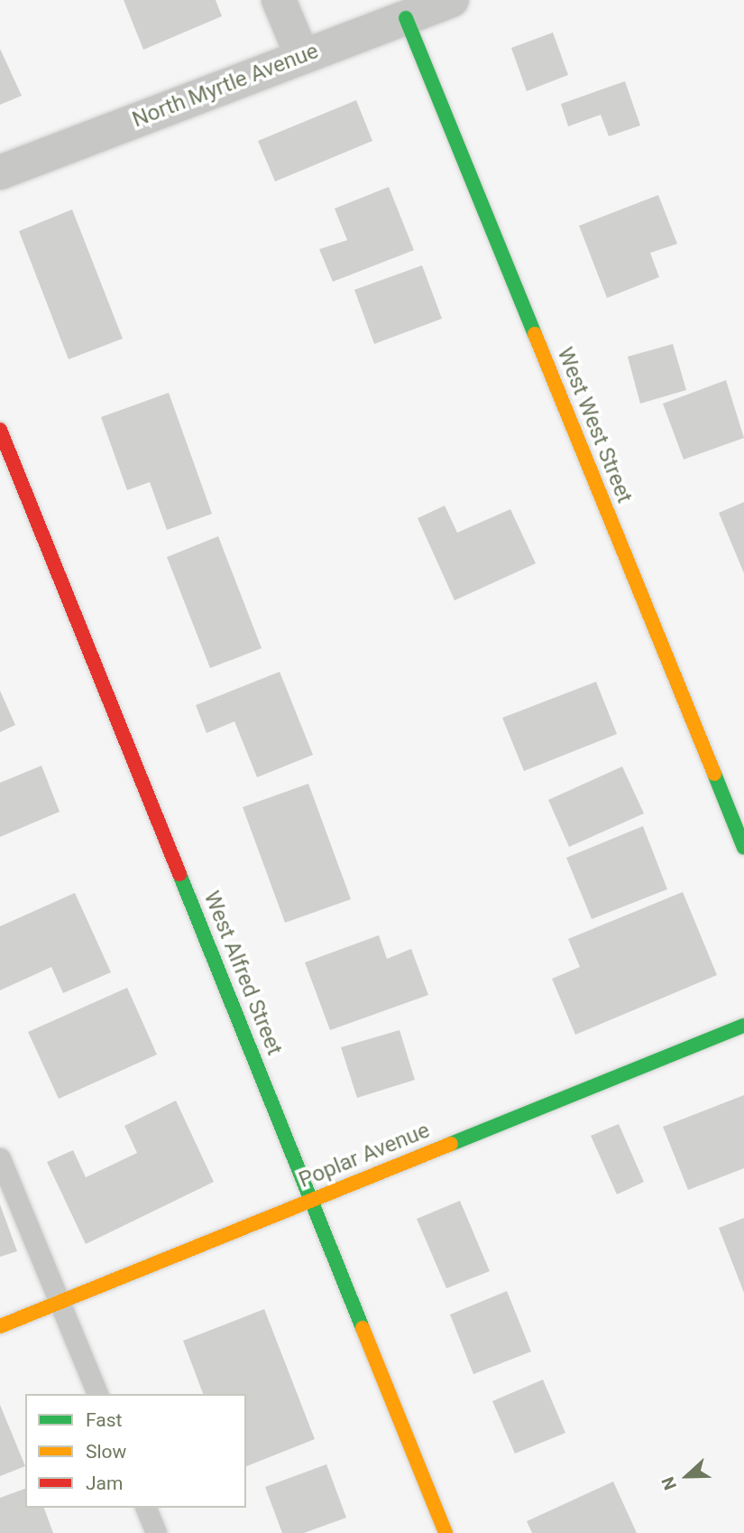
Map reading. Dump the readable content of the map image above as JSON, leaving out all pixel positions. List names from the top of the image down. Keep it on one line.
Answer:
{"streets":{"street":["North Myrtle Avenue","West West Street","West Alfred Street","Poplar Avenue"]},"crossings":[["North Myrtle Avenue","West West Street"],["West Alfred Street","Poplar Avenue"]],"legend":["Fast","Slow","Jam"],"north":"left"}
